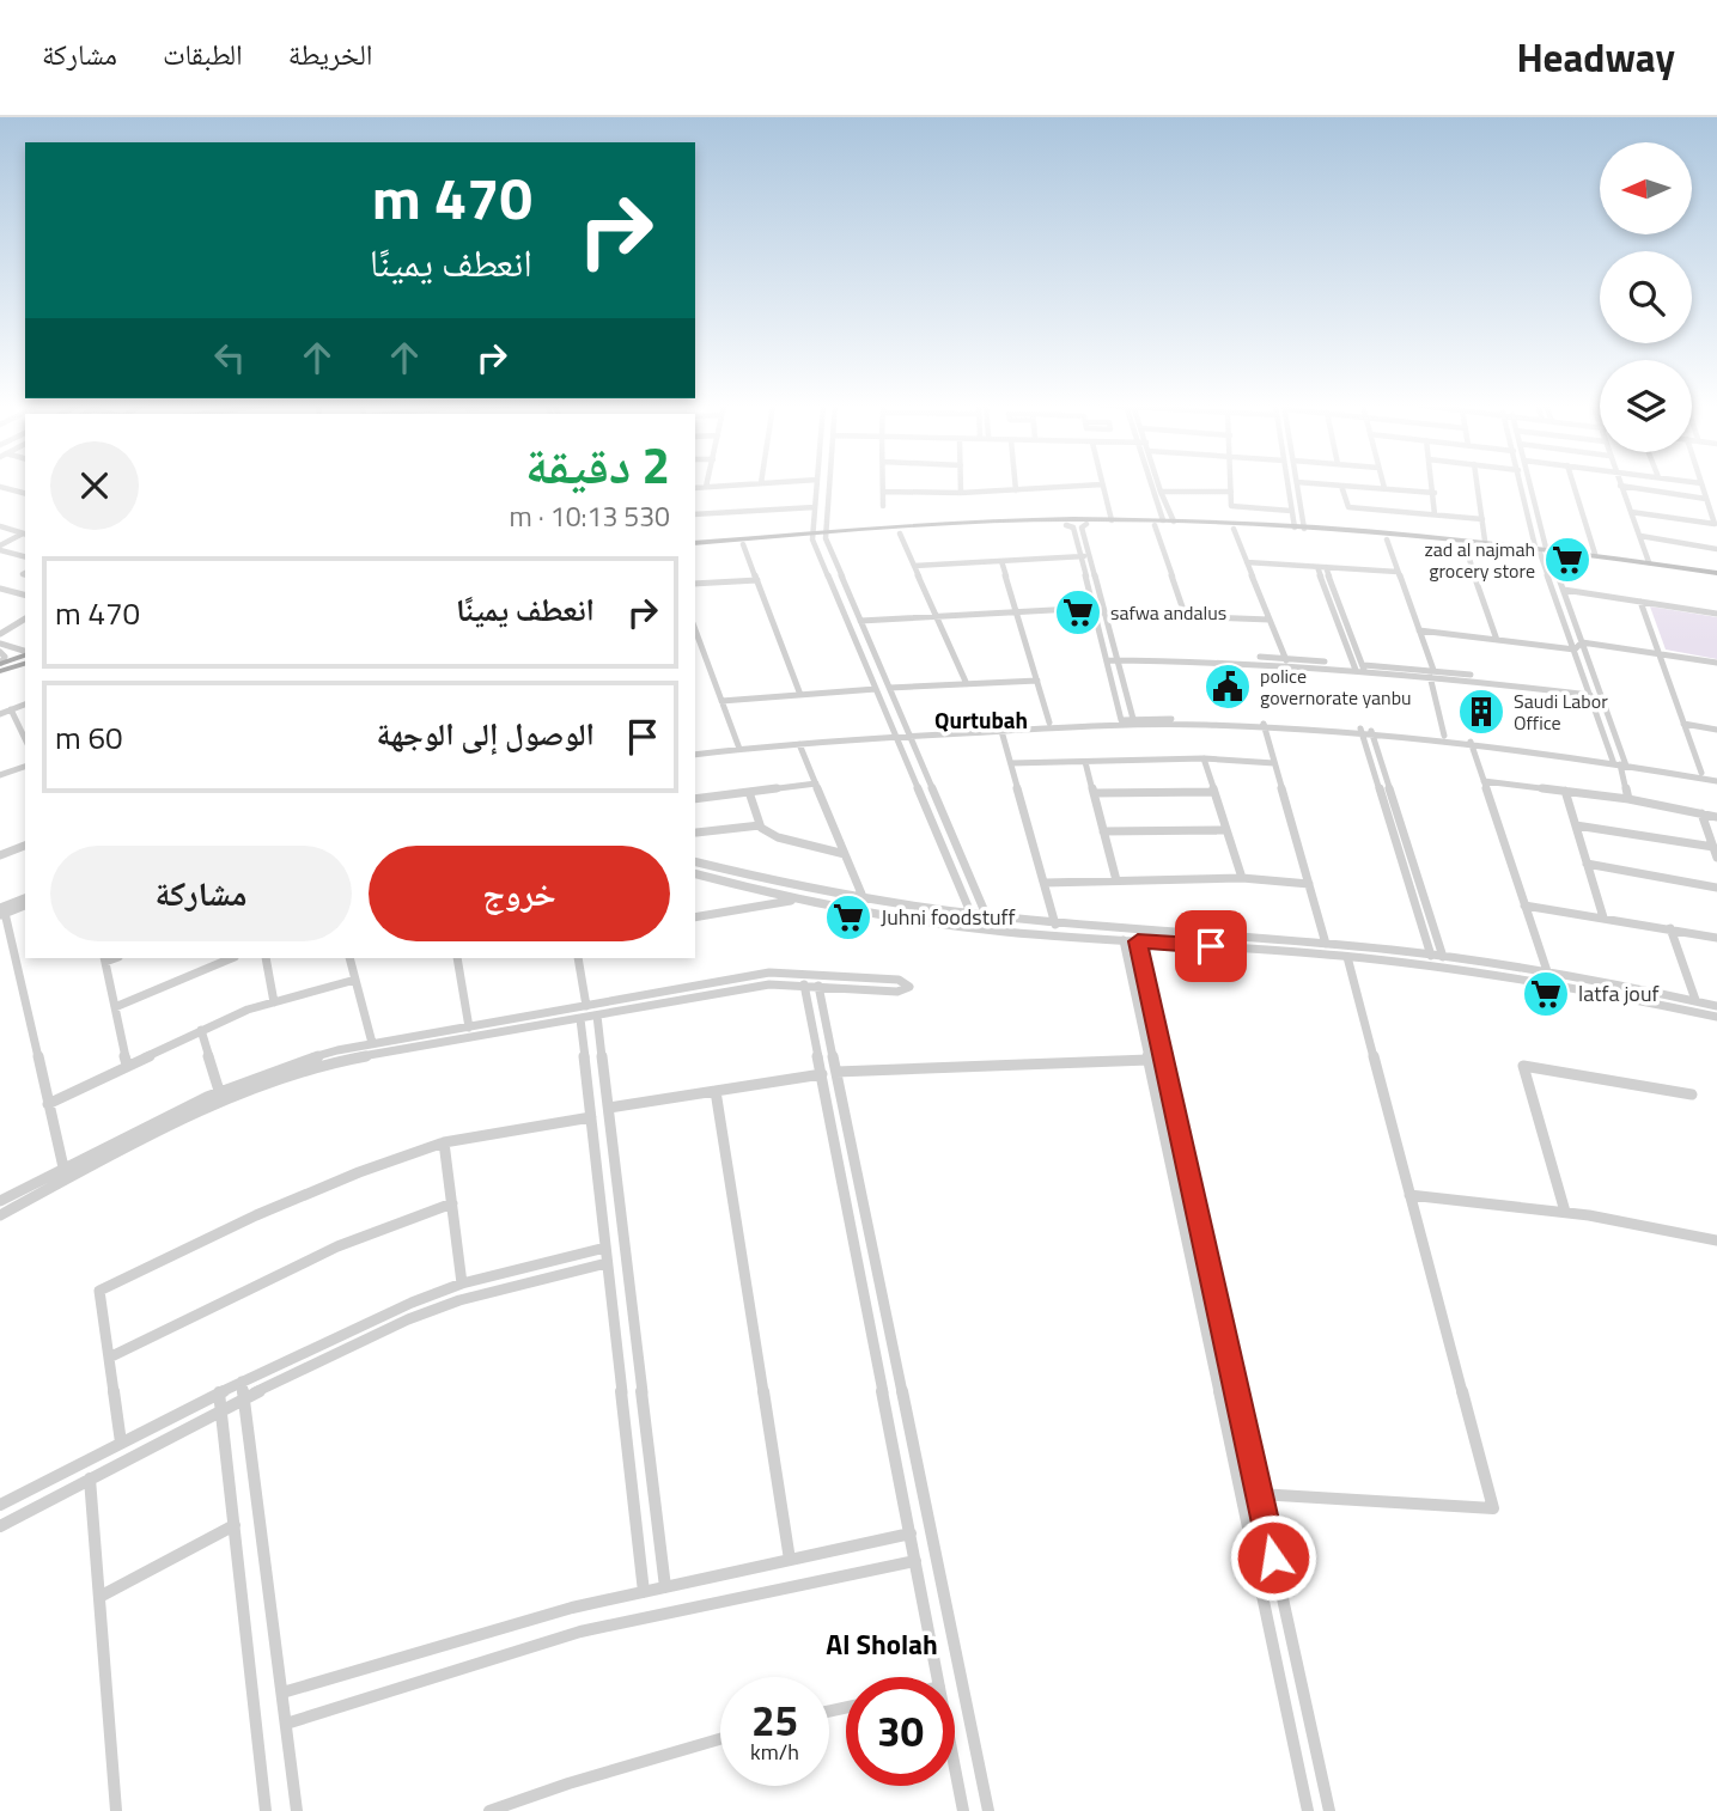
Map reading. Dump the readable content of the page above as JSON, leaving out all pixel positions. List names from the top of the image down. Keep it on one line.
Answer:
{"districts":["Qurtubah","Al Sholah"],"places":{"supermarket":["zad al najmah grocery store","safwa andalus","Juhni foodstuff","latfa jouf"],"public building":["police governorate yanbu"],"building":["Saudi Labor Office"]},"north":"left","page":{"header":"Headway","nav":["الخريطة","الطبقات","مشاركة"],"turn":["470 m","انعطف يمينًا"],"heading":["2 دقيقة","530 m · 10:13"],"list":[{"name":"انعطف يمينًا","value":"470 m"},{"name":"الوصول إلى الوجهة","value":"60 m"}],"buttons":["خروج","مشاركة"],"speed":"25 km/h","limit":"30"}}
